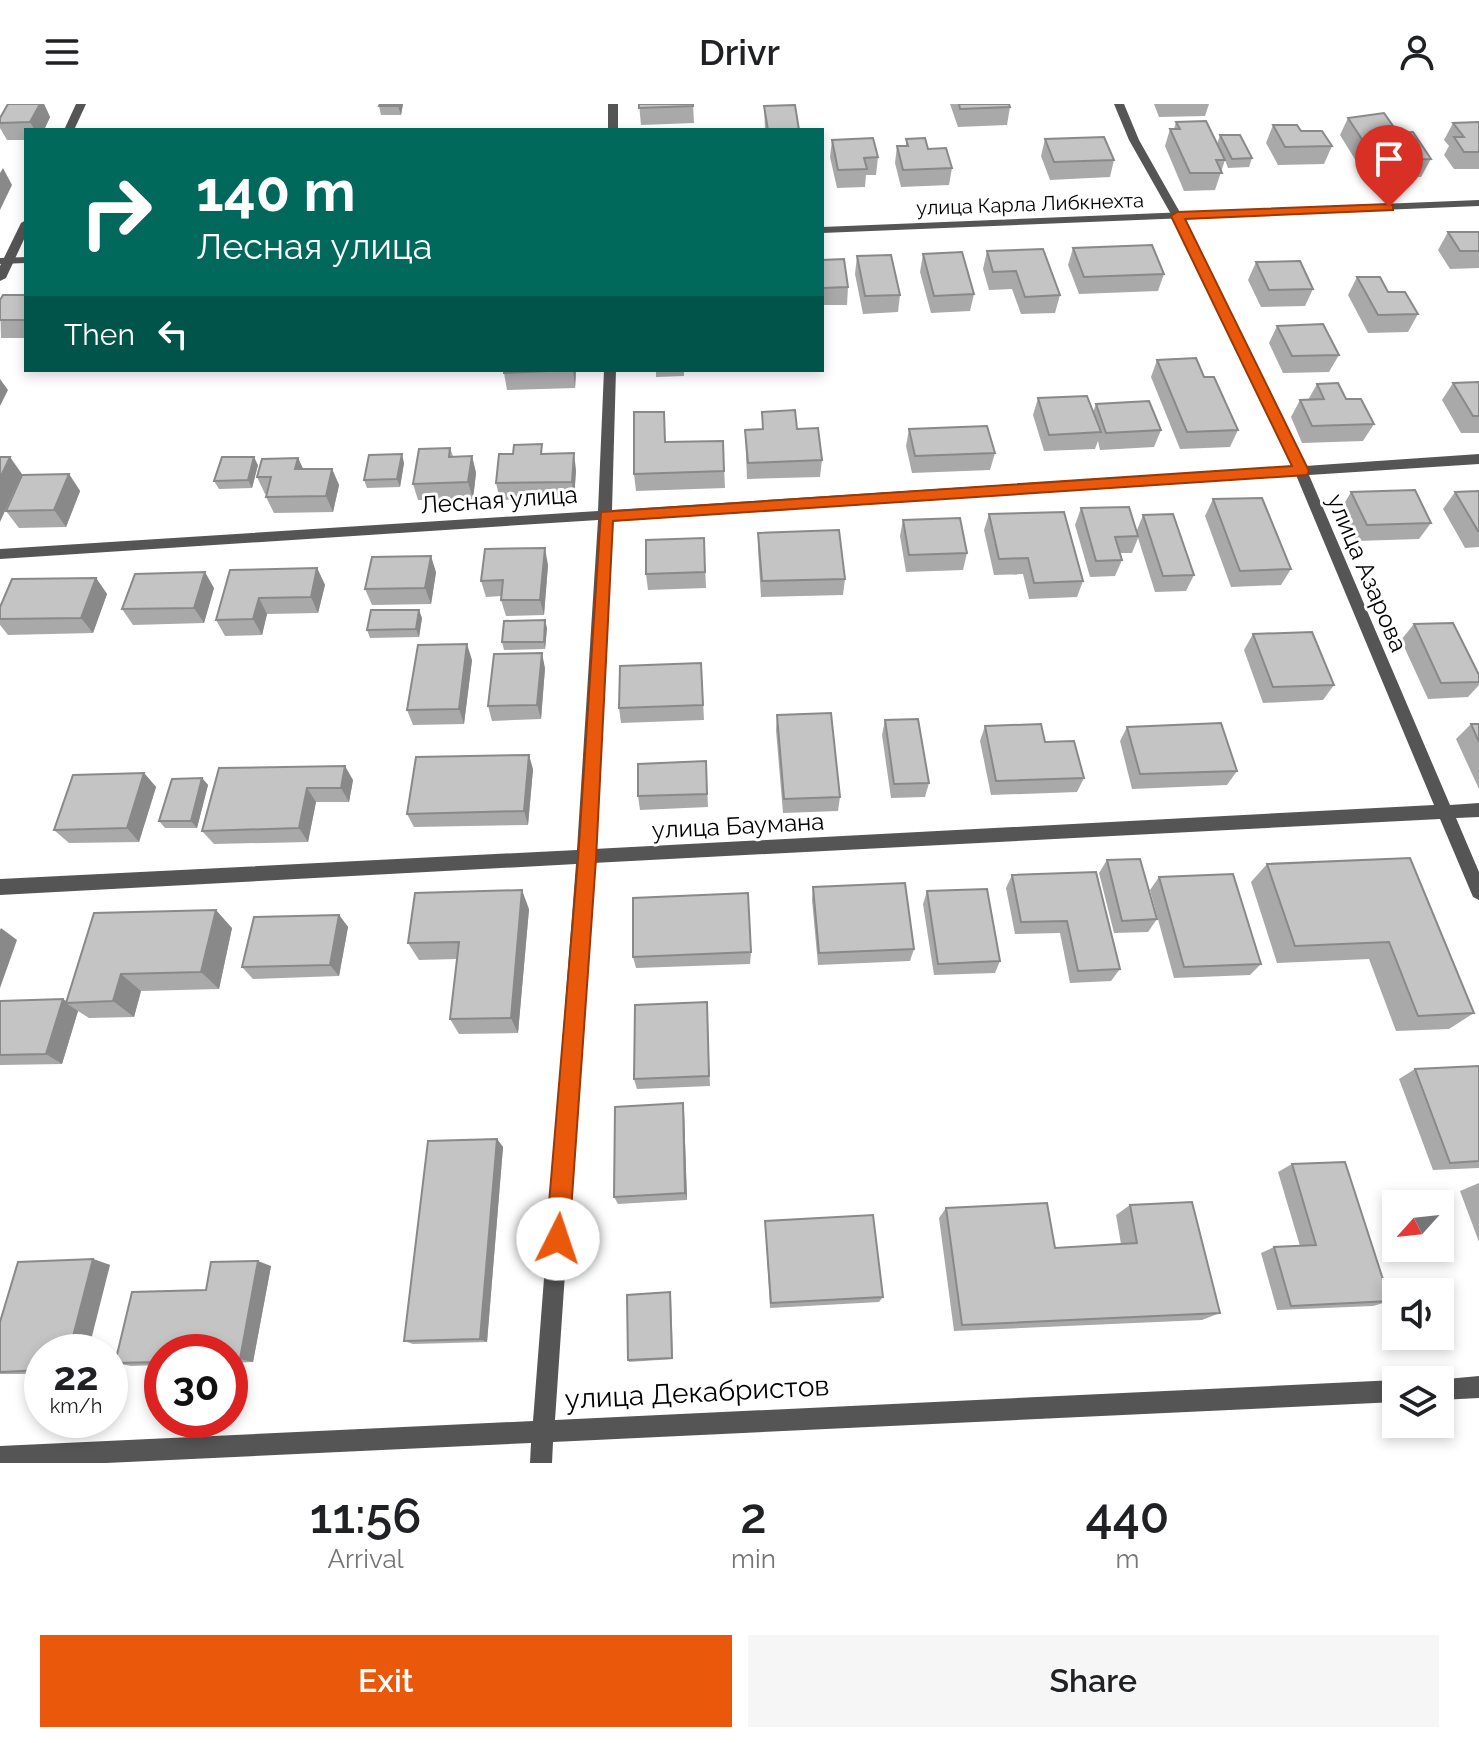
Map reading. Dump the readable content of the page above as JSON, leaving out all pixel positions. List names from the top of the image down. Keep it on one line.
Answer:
{"streets":{"street":["улица Карла Либкнехта","Лесная улица","улица Азарова","улица Баумана","улица Декабристов"]},"crossings":[["улица Карла Либкнехта","улица Азарова"],["Лесная улица","улица Азарова"],["улица Азарова","улица Баумана"]],"north":"bottom left","page":{"header":"Drivr","turn":["140 m","Лесная улица"],"then":"Then","speed":"22 km/h","limit":"30","eta":["11:56","Arrival","2","min","440","m"],"buttons":["Exit","Share"]}}
